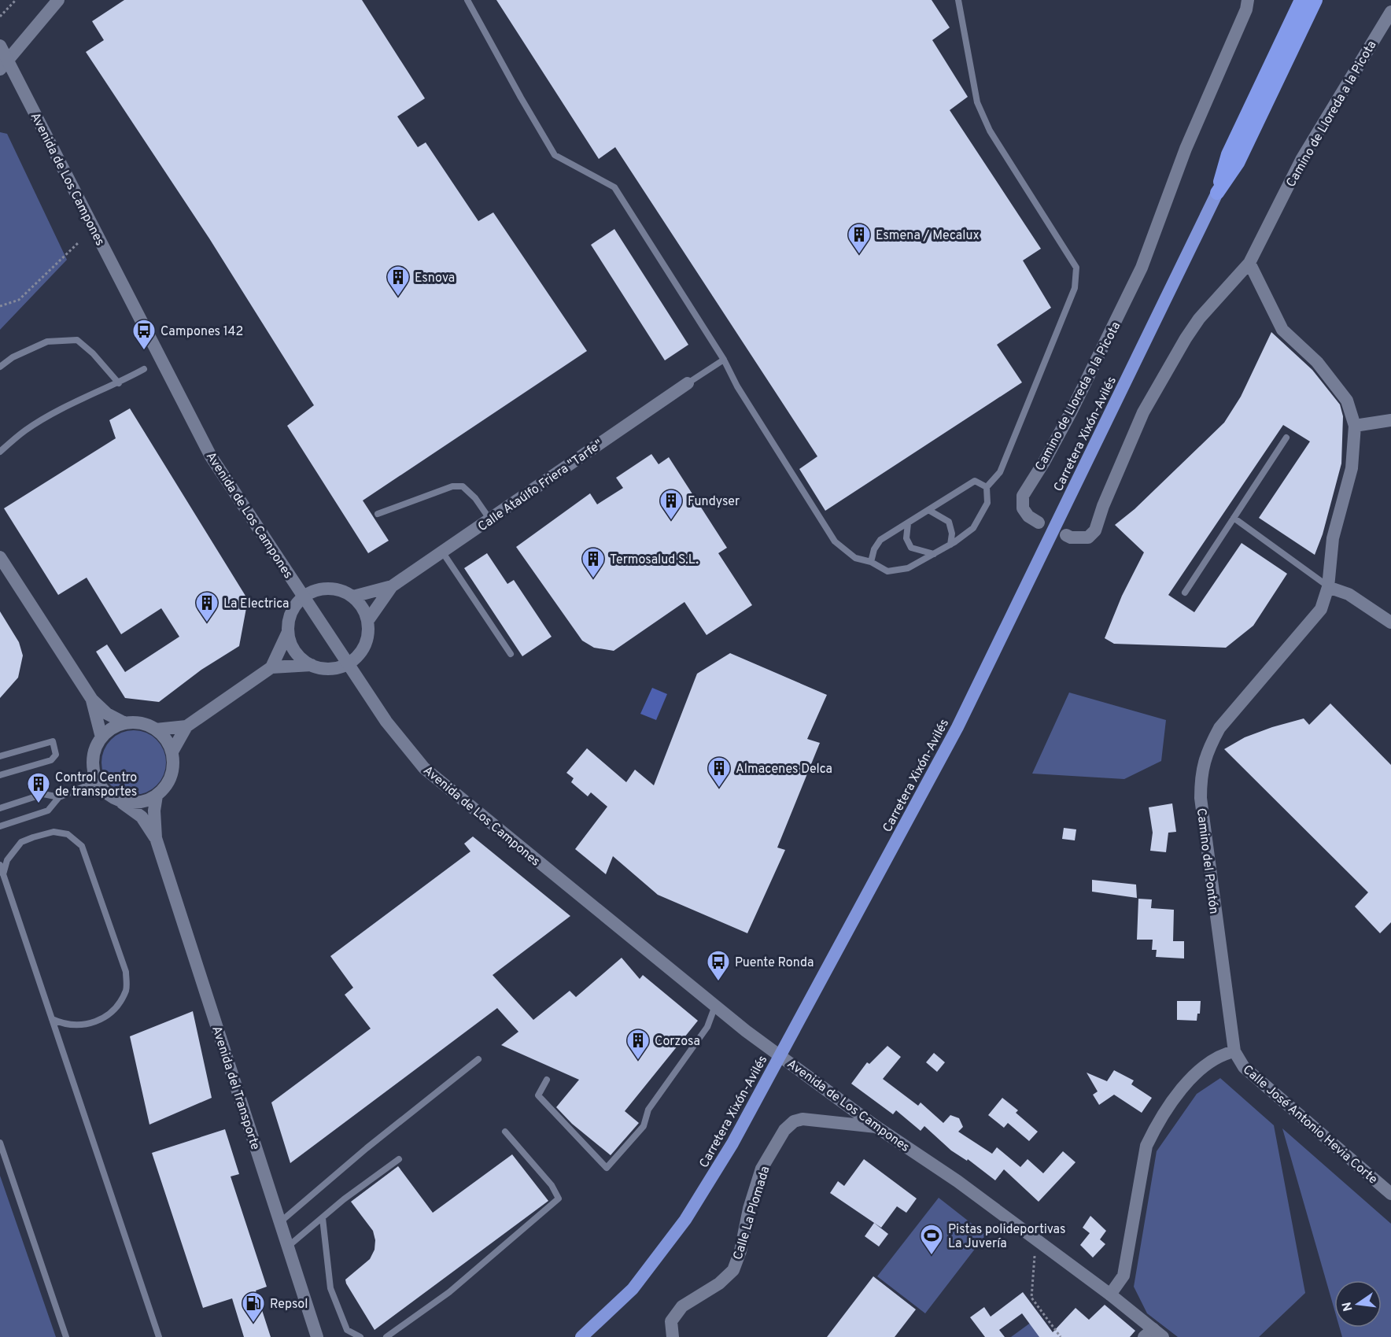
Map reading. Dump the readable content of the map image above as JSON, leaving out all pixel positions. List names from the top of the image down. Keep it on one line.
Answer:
{"streets":{"highway":["Carretera Xixón-Avilés"],"street":["Camino de Lloreda a la Picota","Avenida de Los Campones","Calle Ataúlfo Friera \"Tarfe\"","Camino del Pontón","Avenida del Transporte","Calle José Antonio Hevia Corte","Calle La Plomada"]},"crossings":[["Avenida de Los Campones","Calle La Plomada"],["Camino del Pontón","Calle José Antonio Hevia Corte"]],"places":{"building":["Esmena / Mecalux","Esnova","Fundyser","Termosalud S.L.","La Electrica","Almacenes Delca","Control Centro de transportes","Corzosa"],"bus stop":["Campones 142","Puente Ronda"],"sports":["Pistas polideportivas La Juvería"],"fuel station":["Repsol"]},"north":"left"}
